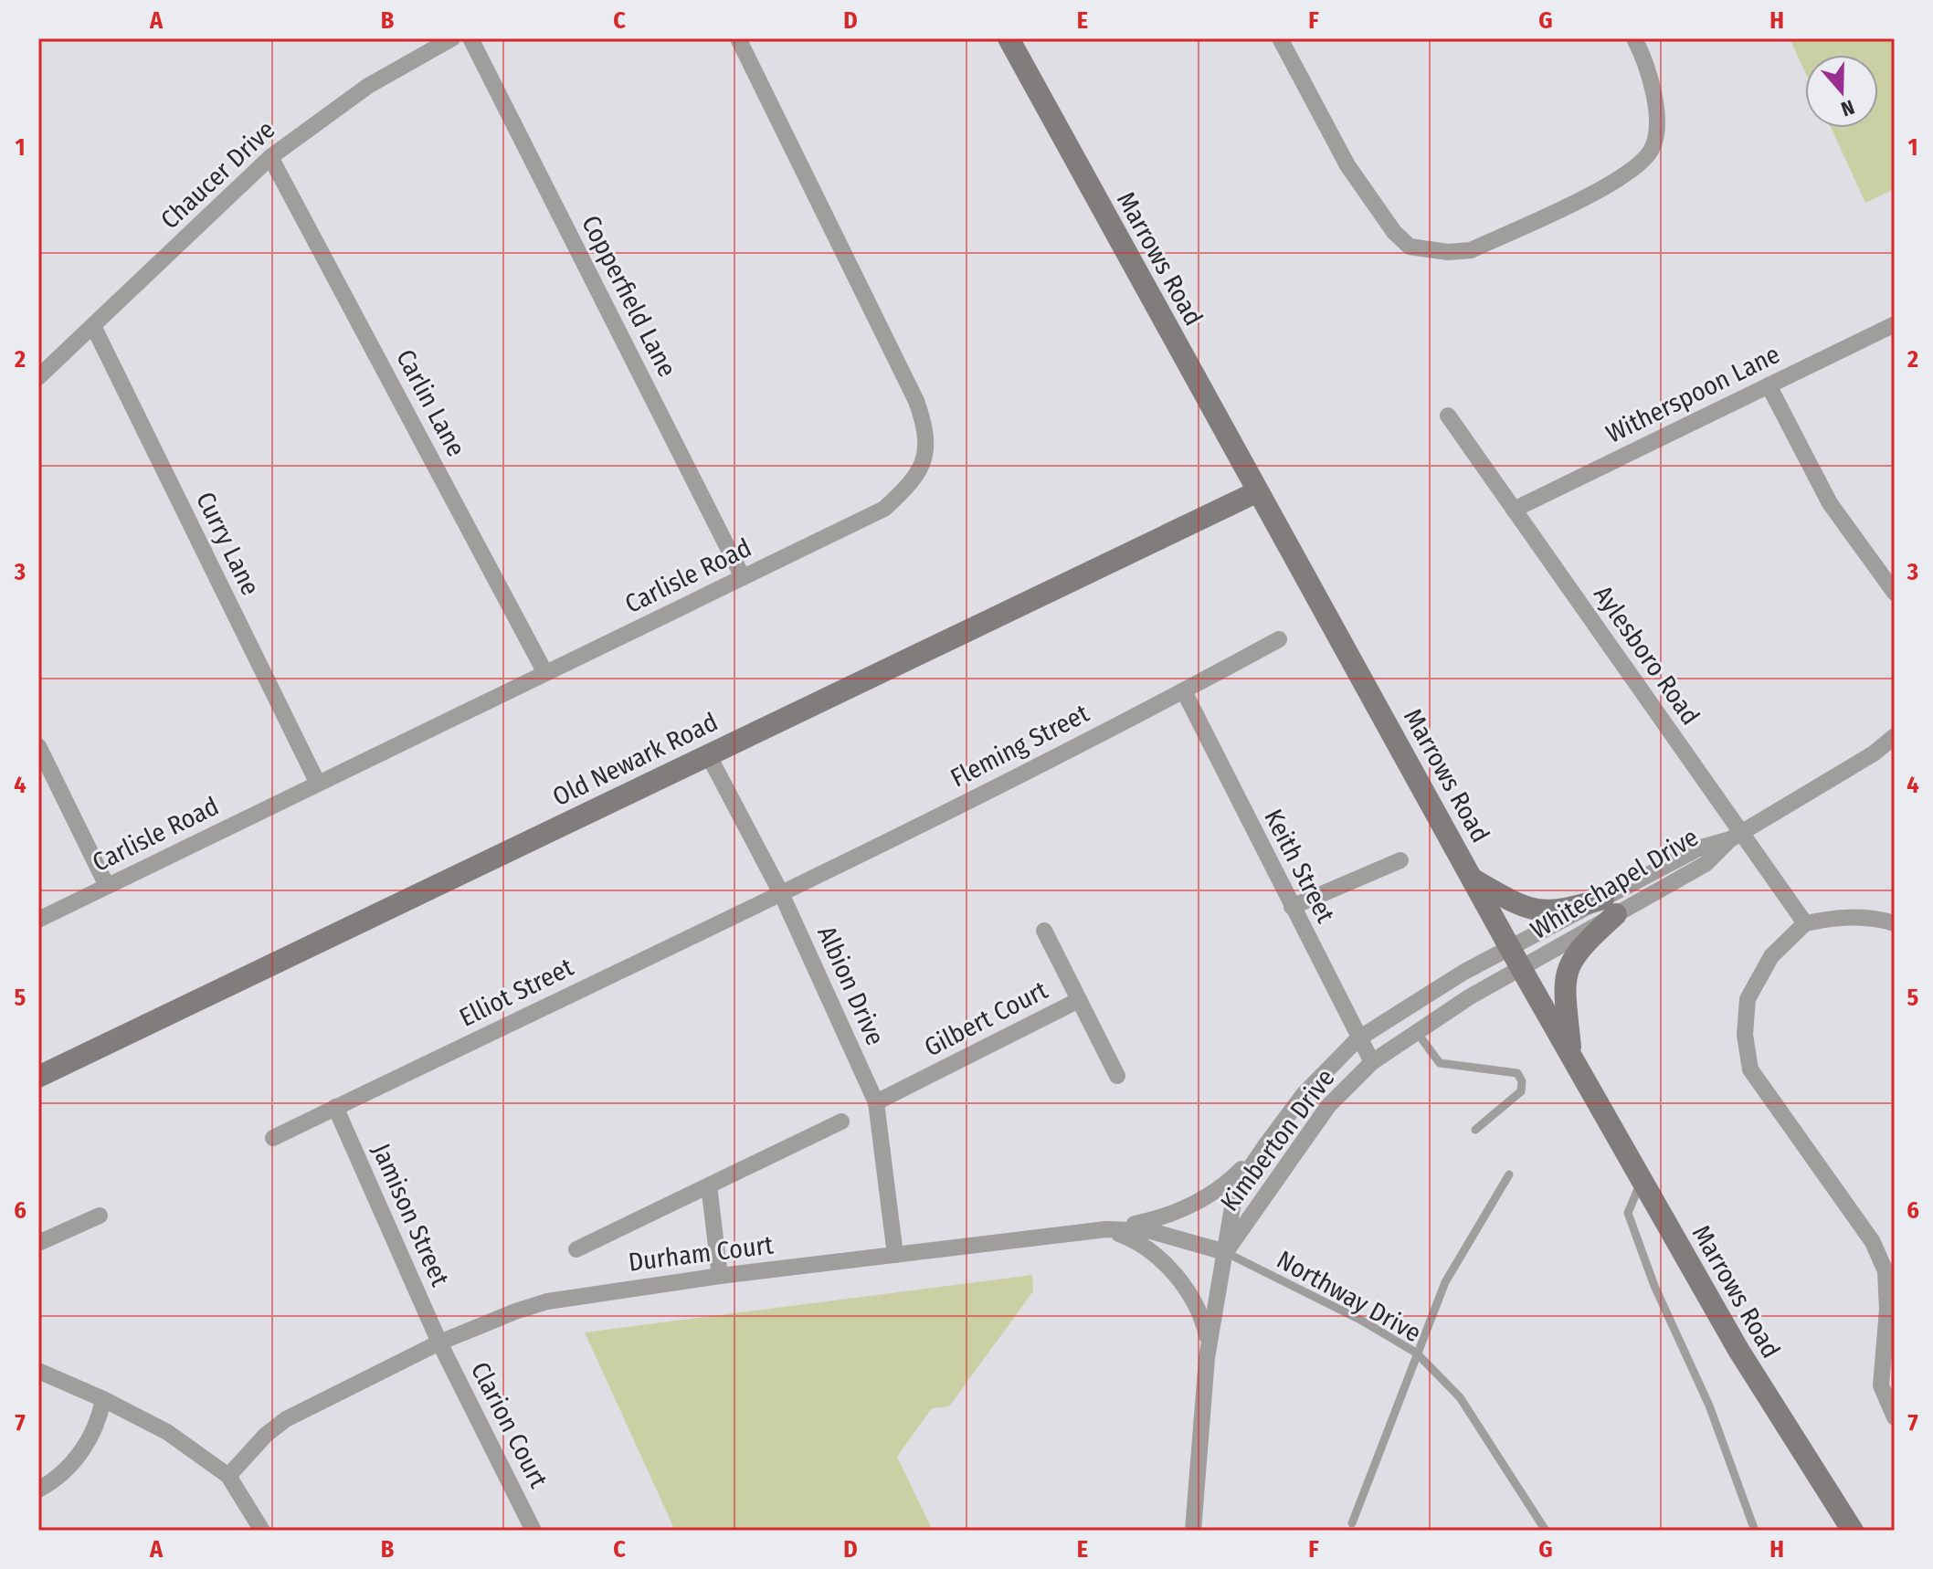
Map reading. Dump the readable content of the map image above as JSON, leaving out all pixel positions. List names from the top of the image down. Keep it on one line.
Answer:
{"streets":{"street":["Chaucer Drive","Marrows Road","Copperfield Lane","Witherspoon Lane","Carlin Lane","Curry Lane","Carlisle Road","Aylesboro Road","Fleming Street","Old Newark Road","Keith Street","Whitechapel Drive","Albion Drive","Elliot Street","Gilbert Court","Kimberton Drive","Jamison Street","Durham Court","Clarion Court"],"lane":["Northway Drive"]},"crossings":[["Chaucer Drive","Carlin Lane"],["Chaucer Drive","Curry Lane"],["Marrows Road","Old Newark Road"],["Marrows Road","Whitechapel Drive"],["Marrows Road","Kimberton Drive"],["Copperfield Lane","Carlisle Road"],["Witherspoon Lane","Aylesboro Road"],["Carlin Lane","Carlisle Road"],["Curry Lane","Carlisle Road"],["Aylesboro Road","Whitechapel Drive"],["Fleming Street","Keith Street"],["Fleming Street","Albion Drive"],["Fleming Street","Elliot Street"],["Old Newark Road","Albion Drive"],["Keith Street","Kimberton Drive"],["Whitechapel Drive","Kimberton Drive"],["Albion Drive","Elliot Street"],["Albion Drive","Gilbert Court"],["Albion Drive","Durham Court"],["Elliot Street","Jamison Street"],["Kimberton Drive","Durham Court"],["Kimberton Drive","Northway Drive"],["Jamison Street","Durham Court"],["Jamison Street","Clarion Court"],["Durham Court","Northway Drive"],["Durham Court","Clarion Court"]],"north":"bottom","grid":{"columns":["A","B","C","D","E","F","G","H"],"rows":["1","2","3","4","5","6","7"]}}
